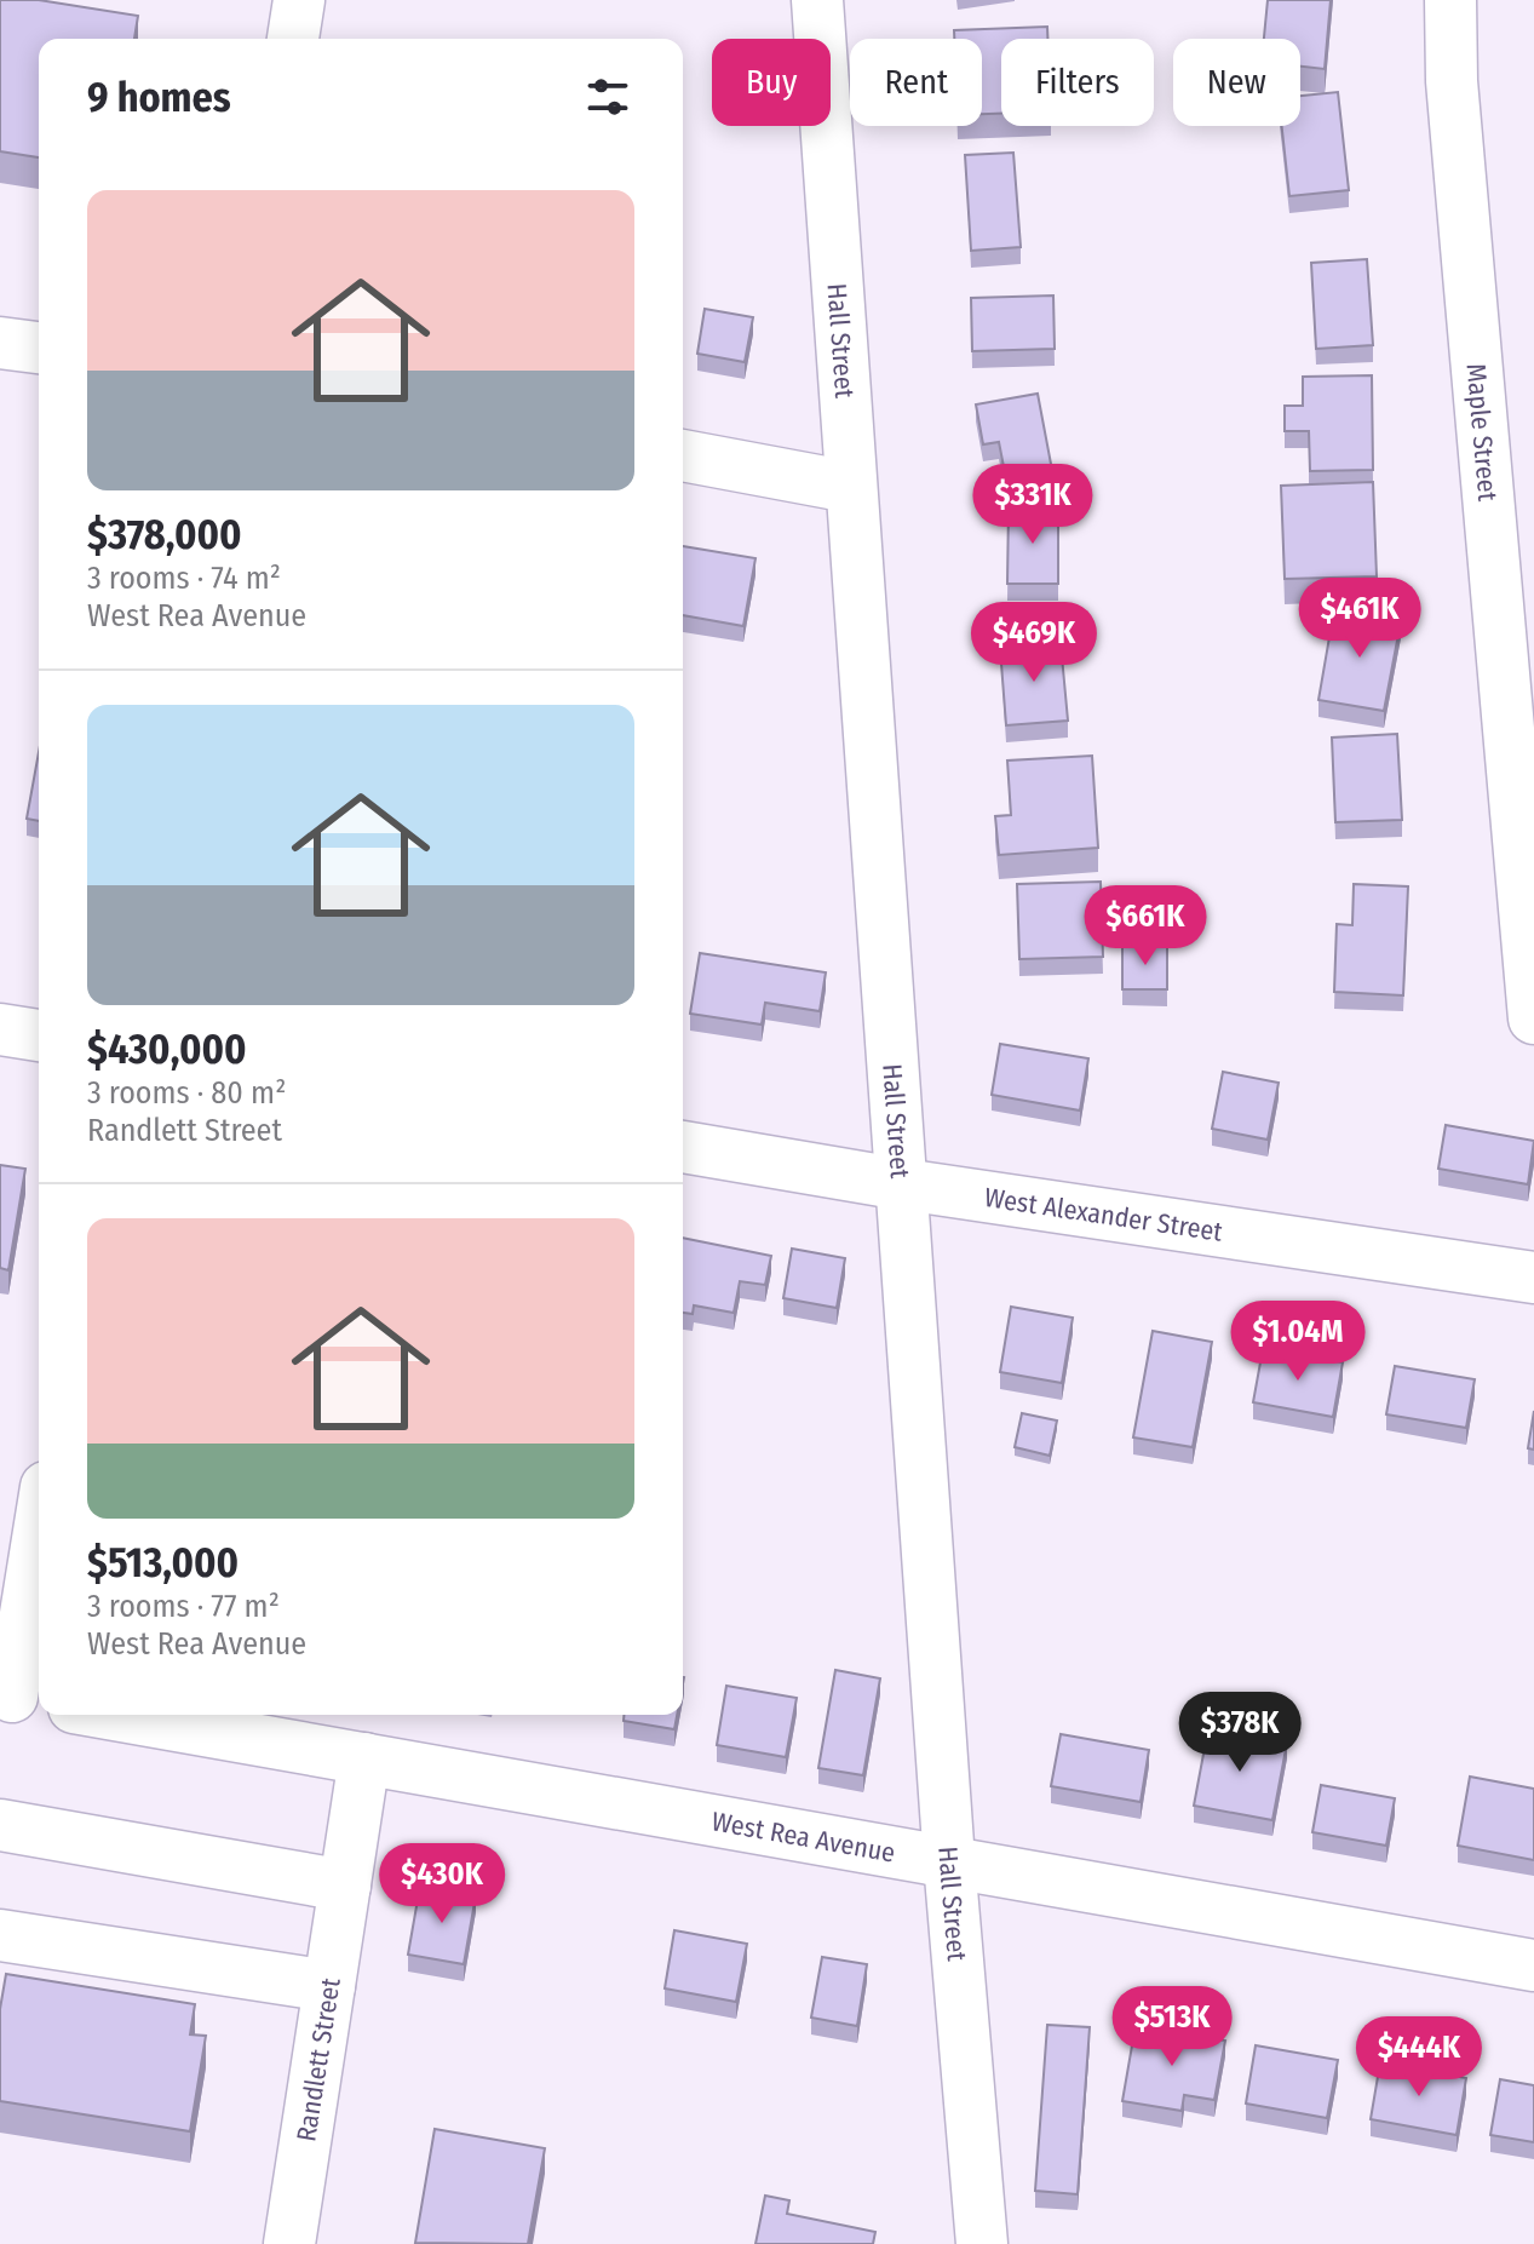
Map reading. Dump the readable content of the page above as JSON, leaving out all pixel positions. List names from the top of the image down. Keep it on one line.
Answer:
{"streets":{"street":["Hall Street","Maple Street","West Alexander Street","West Rea Avenue","Randlett Street"]},"crossings":[["Hall Street","West Alexander Street"],["Hall Street","West Rea Avenue"],["West Rea Avenue","Randlett Street"]],"page":{"chip":["Buy","Rent","Filters","New"],"heading":"9 homes","list":[{"name":"$378,000","note":"3 rooms · 74 m² · West Rea Avenue"},{"name":"$430,000","note":"3 rooms · 80 m² · Randlett Street"},{"name":"$513,000","note":"3 rooms · 77 m² · West Rea Avenue"}],"price":["$331K","$461K","$469K","$661K","$1.04M","$378K","$430K","$513K","$444K"]}}
